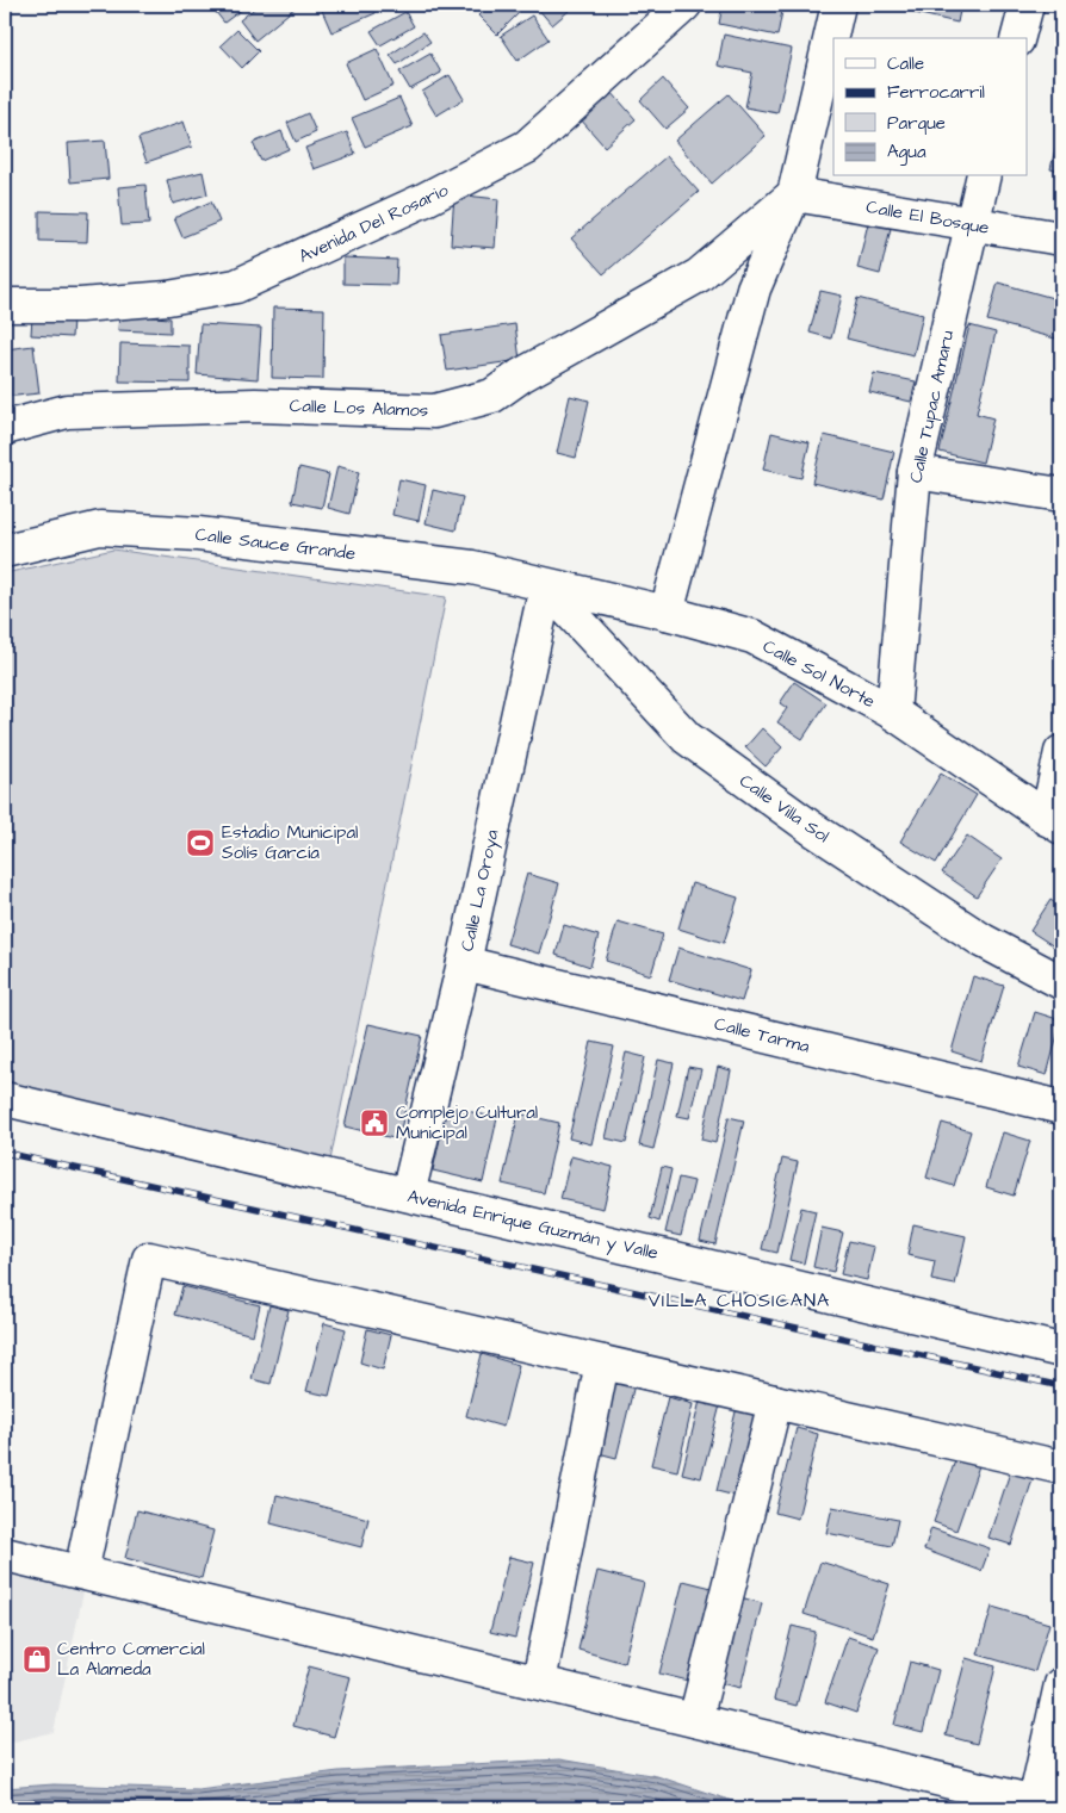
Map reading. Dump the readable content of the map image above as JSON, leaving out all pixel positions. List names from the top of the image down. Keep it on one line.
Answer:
{"streets":{"street":["Calle El Bosque","Avenida Del Rosario","Calle Tupac Amaru","Calle Los Alamos","Calle Sauce Grande","Calle Sol Norte","Calle Villa Sol","Calle La Oroya","Calle Tarma","Avenida Enrique Guzmán y Valle"]},"crossings":[["Calle El Bosque","Calle Tupac Amaru"],["Calle El Bosque","Calle Los Alamos"],["Calle Tupac Amaru","Calle Sol Norte"],["Calle Sauce Grande","Calle Sol Norte"],["Calle Sauce Grande","Calle Villa Sol"],["Calle Sauce Grande","Calle La Oroya"],["Calle Sol Norte","Calle Villa Sol"],["Calle Sol Norte","Calle La Oroya"],["Calle Villa Sol","Calle La Oroya"],["Calle La Oroya","Calle Tarma"],["Calle La Oroya","Avenida Enrique Guzmán y Valle"]],"districts":["VILLA CHOSICANA"],"places":{"sports":["Estadio Municipal Solís García"],"public building":["Complejo Cultural Municipal"],"shop":["Centro Comercial La Alameda"]},"legend":["Calle","Ferrocarril","Parque","Agua"]}
